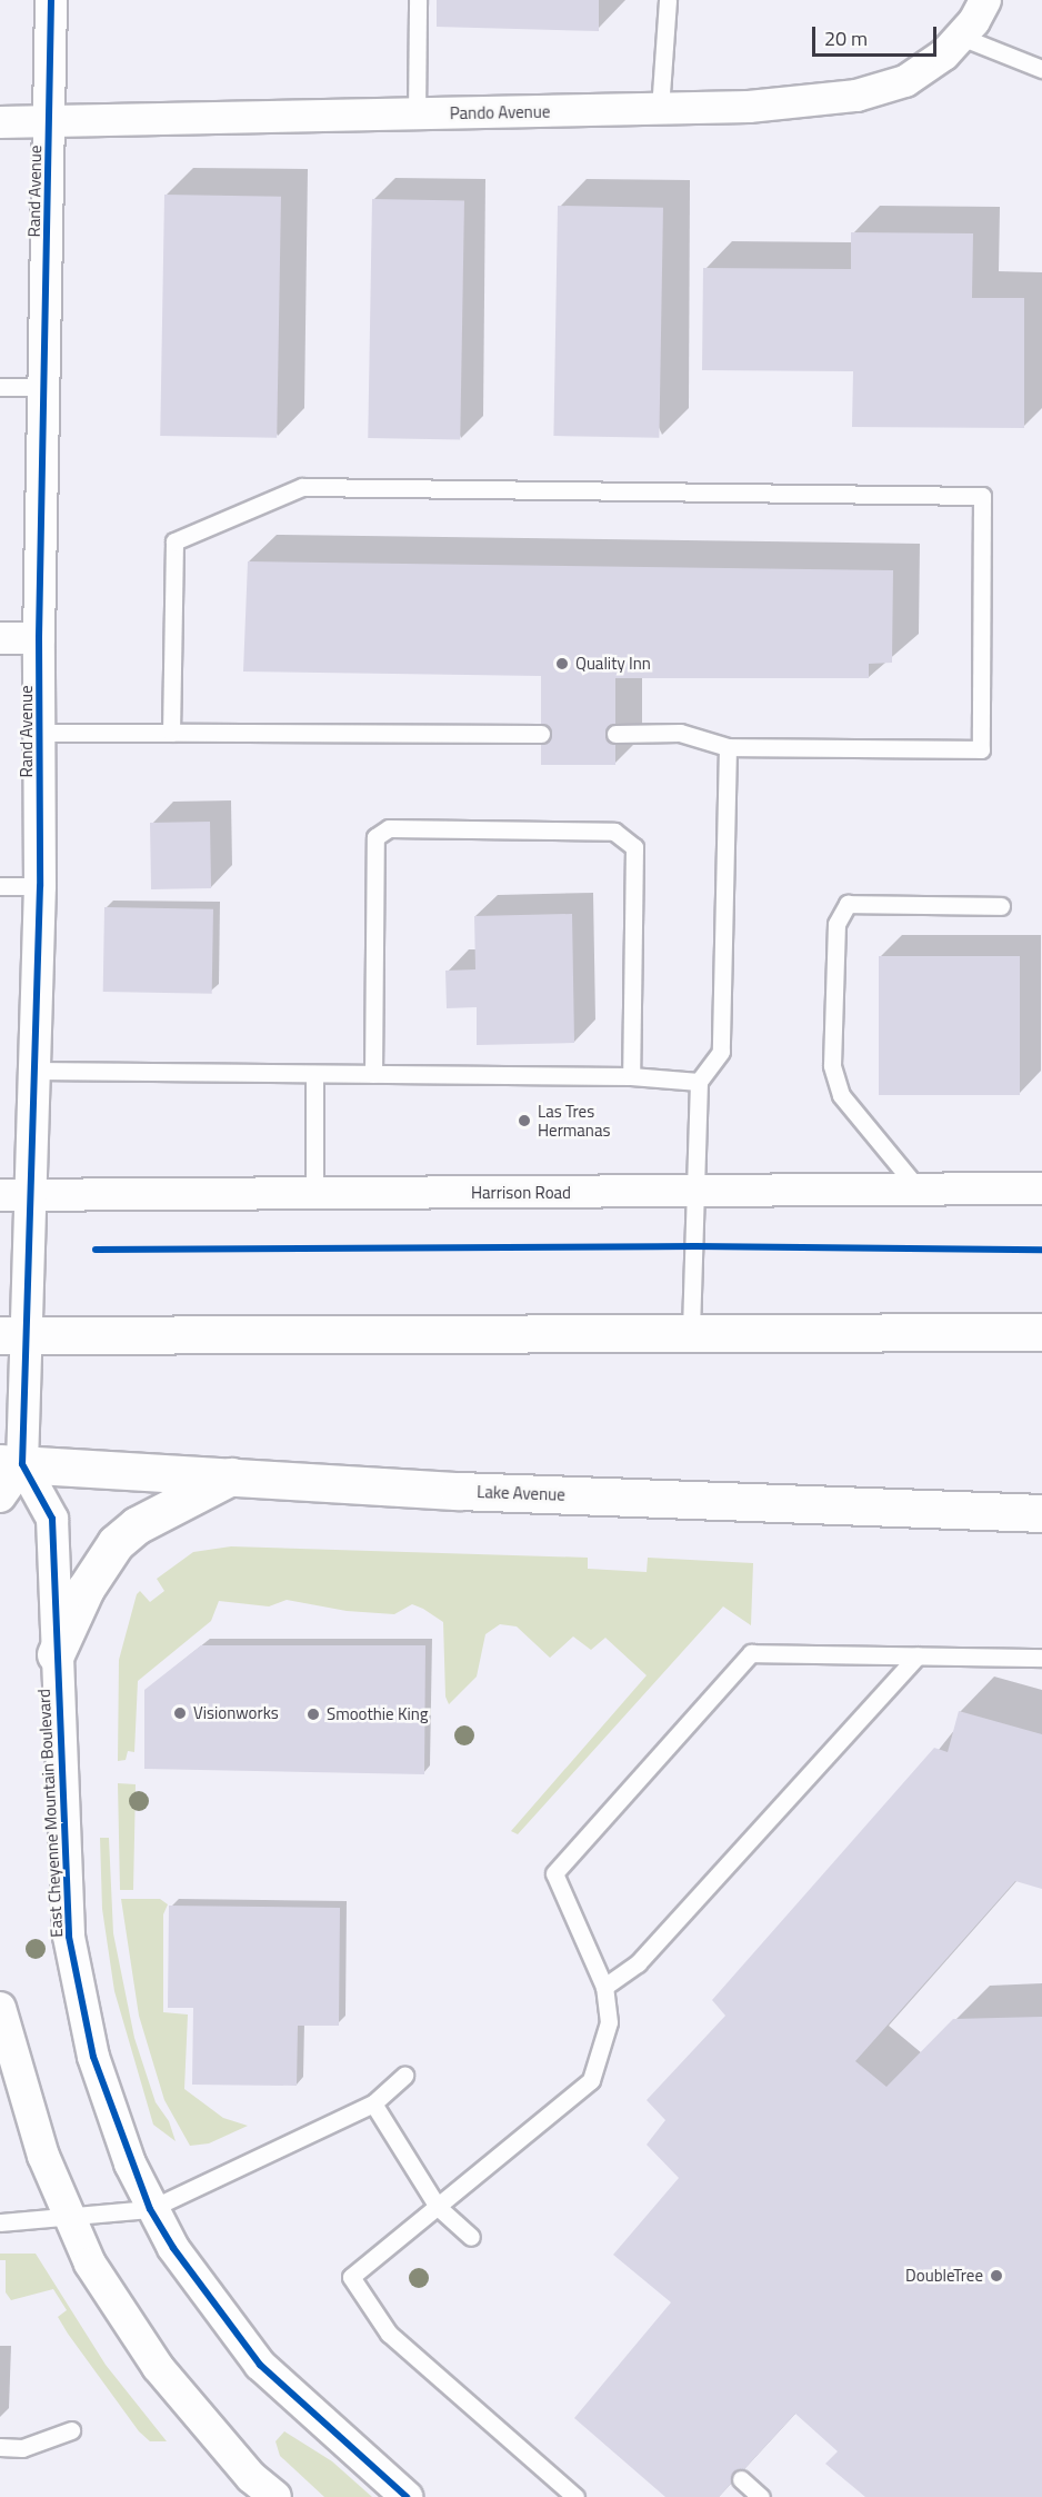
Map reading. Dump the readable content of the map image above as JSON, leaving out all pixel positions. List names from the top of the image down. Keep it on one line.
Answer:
{"streets":{"main road":["Lake Avenue"],"street":["Pando Avenue","Rand Avenue","Harrison Road","East Cheyenne Mountain Boulevard"]},"crossings":[["Pando Avenue","Rand Avenue"],["Rand Avenue","Harrison Road"],["Rand Avenue","Lake Avenue"],["Rand Avenue","East Cheyenne Mountain Boulevard"],["Lake Avenue","East Cheyenne Mountain Boulevard"]],"places":["Quality Inn","Las Tres Hermanas","Visionworks","Smoothie King","DoubleTree"],"scale_bar":"20 m"}
